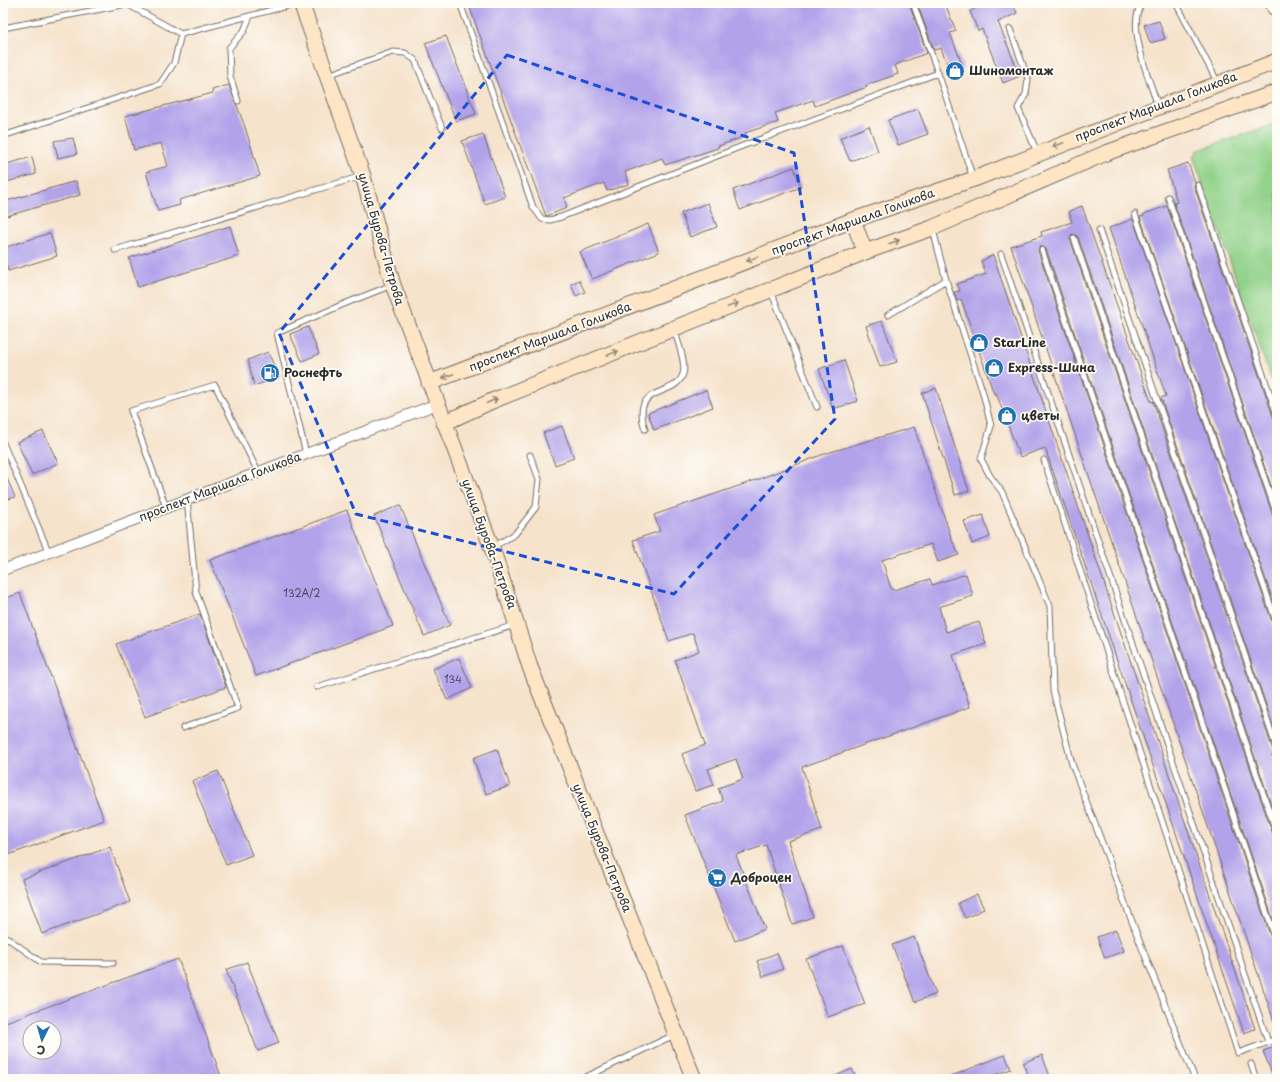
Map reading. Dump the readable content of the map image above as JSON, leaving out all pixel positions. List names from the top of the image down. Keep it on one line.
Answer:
{"streets":{"main road":["проспект Маршала Голикова","улица Бурова-Петрова"]},"crossings":[["проспект Маршала Голикова","улица Бурова-Петрова"]],"places":{"shop":["Шиномонтаж","StarLine","Express-Шина","цветы"],"fuel station":["Роснефть"],"supermarket":["Доброцен"]},"house_numbers":["132А/2","134"],"north":"bottom"}
